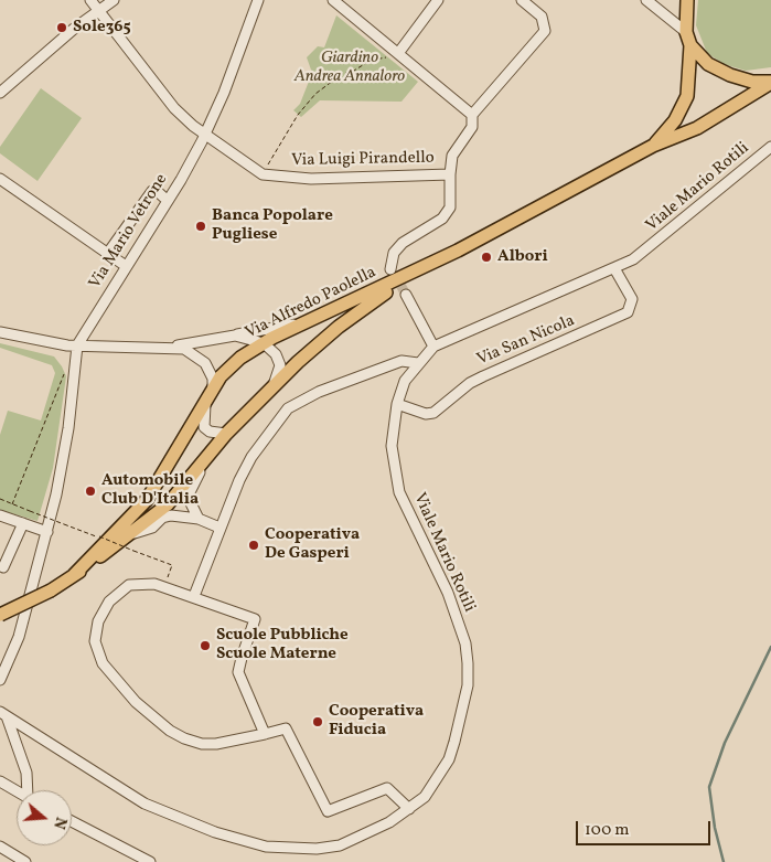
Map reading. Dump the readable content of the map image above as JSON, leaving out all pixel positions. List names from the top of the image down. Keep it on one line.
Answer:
{"streets":{"main road":["Via Alfredo Paolella"],"street":["Via Luigi Pirandello","Viale Mario Rotili","Via Mario Vetrone","Via San Nicola"]},"crossings":[["Via Luigi Pirandello","Via Mario Vetrone"],["Viale Mario Rotili","Via San Nicola"]],"parks":["Giardino Andrea Annaloro"],"places":["Sole365","Banca Popolare Pugliese","Albori","Automobile Club D'Italia","Cooperativa De Gasperi","Scuole Pubbliche Scuole Materne","Cooperativa Fiducia"],"scale_bar":"100 m","north":"right"}
